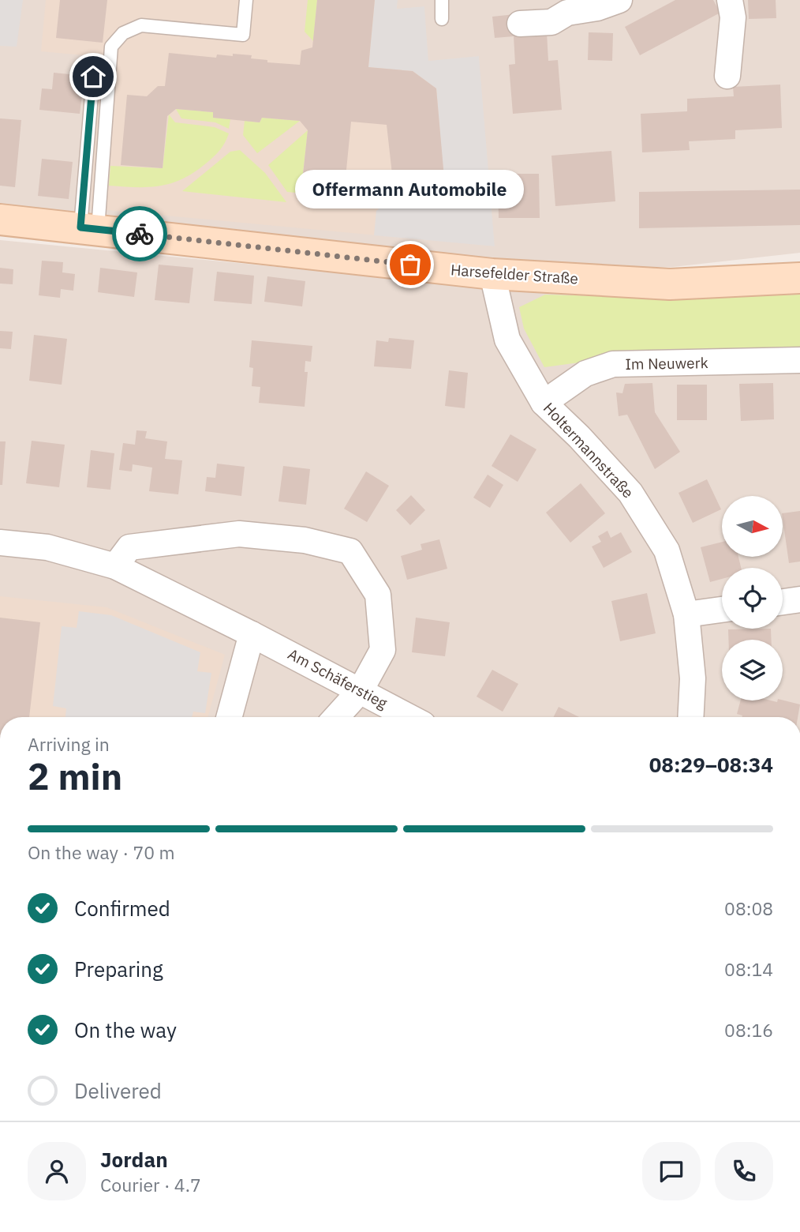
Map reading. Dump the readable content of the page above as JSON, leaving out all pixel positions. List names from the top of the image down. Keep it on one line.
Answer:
{"streets":{"main road":["Harsefelder Straße"],"street":["Im Neuwerk","Holtermannstraße","Am Schäferstieg"]},"crossings":[["Harsefelder Straße","Holtermannstraße"],["Im Neuwerk","Holtermannstraße"]],"places":["Offermann Automobile"],"north":"right","page":{"bubble":"Offermann Automobile","heading":["2 min","Arriving in","08:29–08:34"],"panel":["Jordan","Courier · 4.7"],"bar":"On the way · 70 m","list":[["Confirmed","08:08"],["Preparing","08:14"],["On the way","08:16"],"Delivered"]}}
